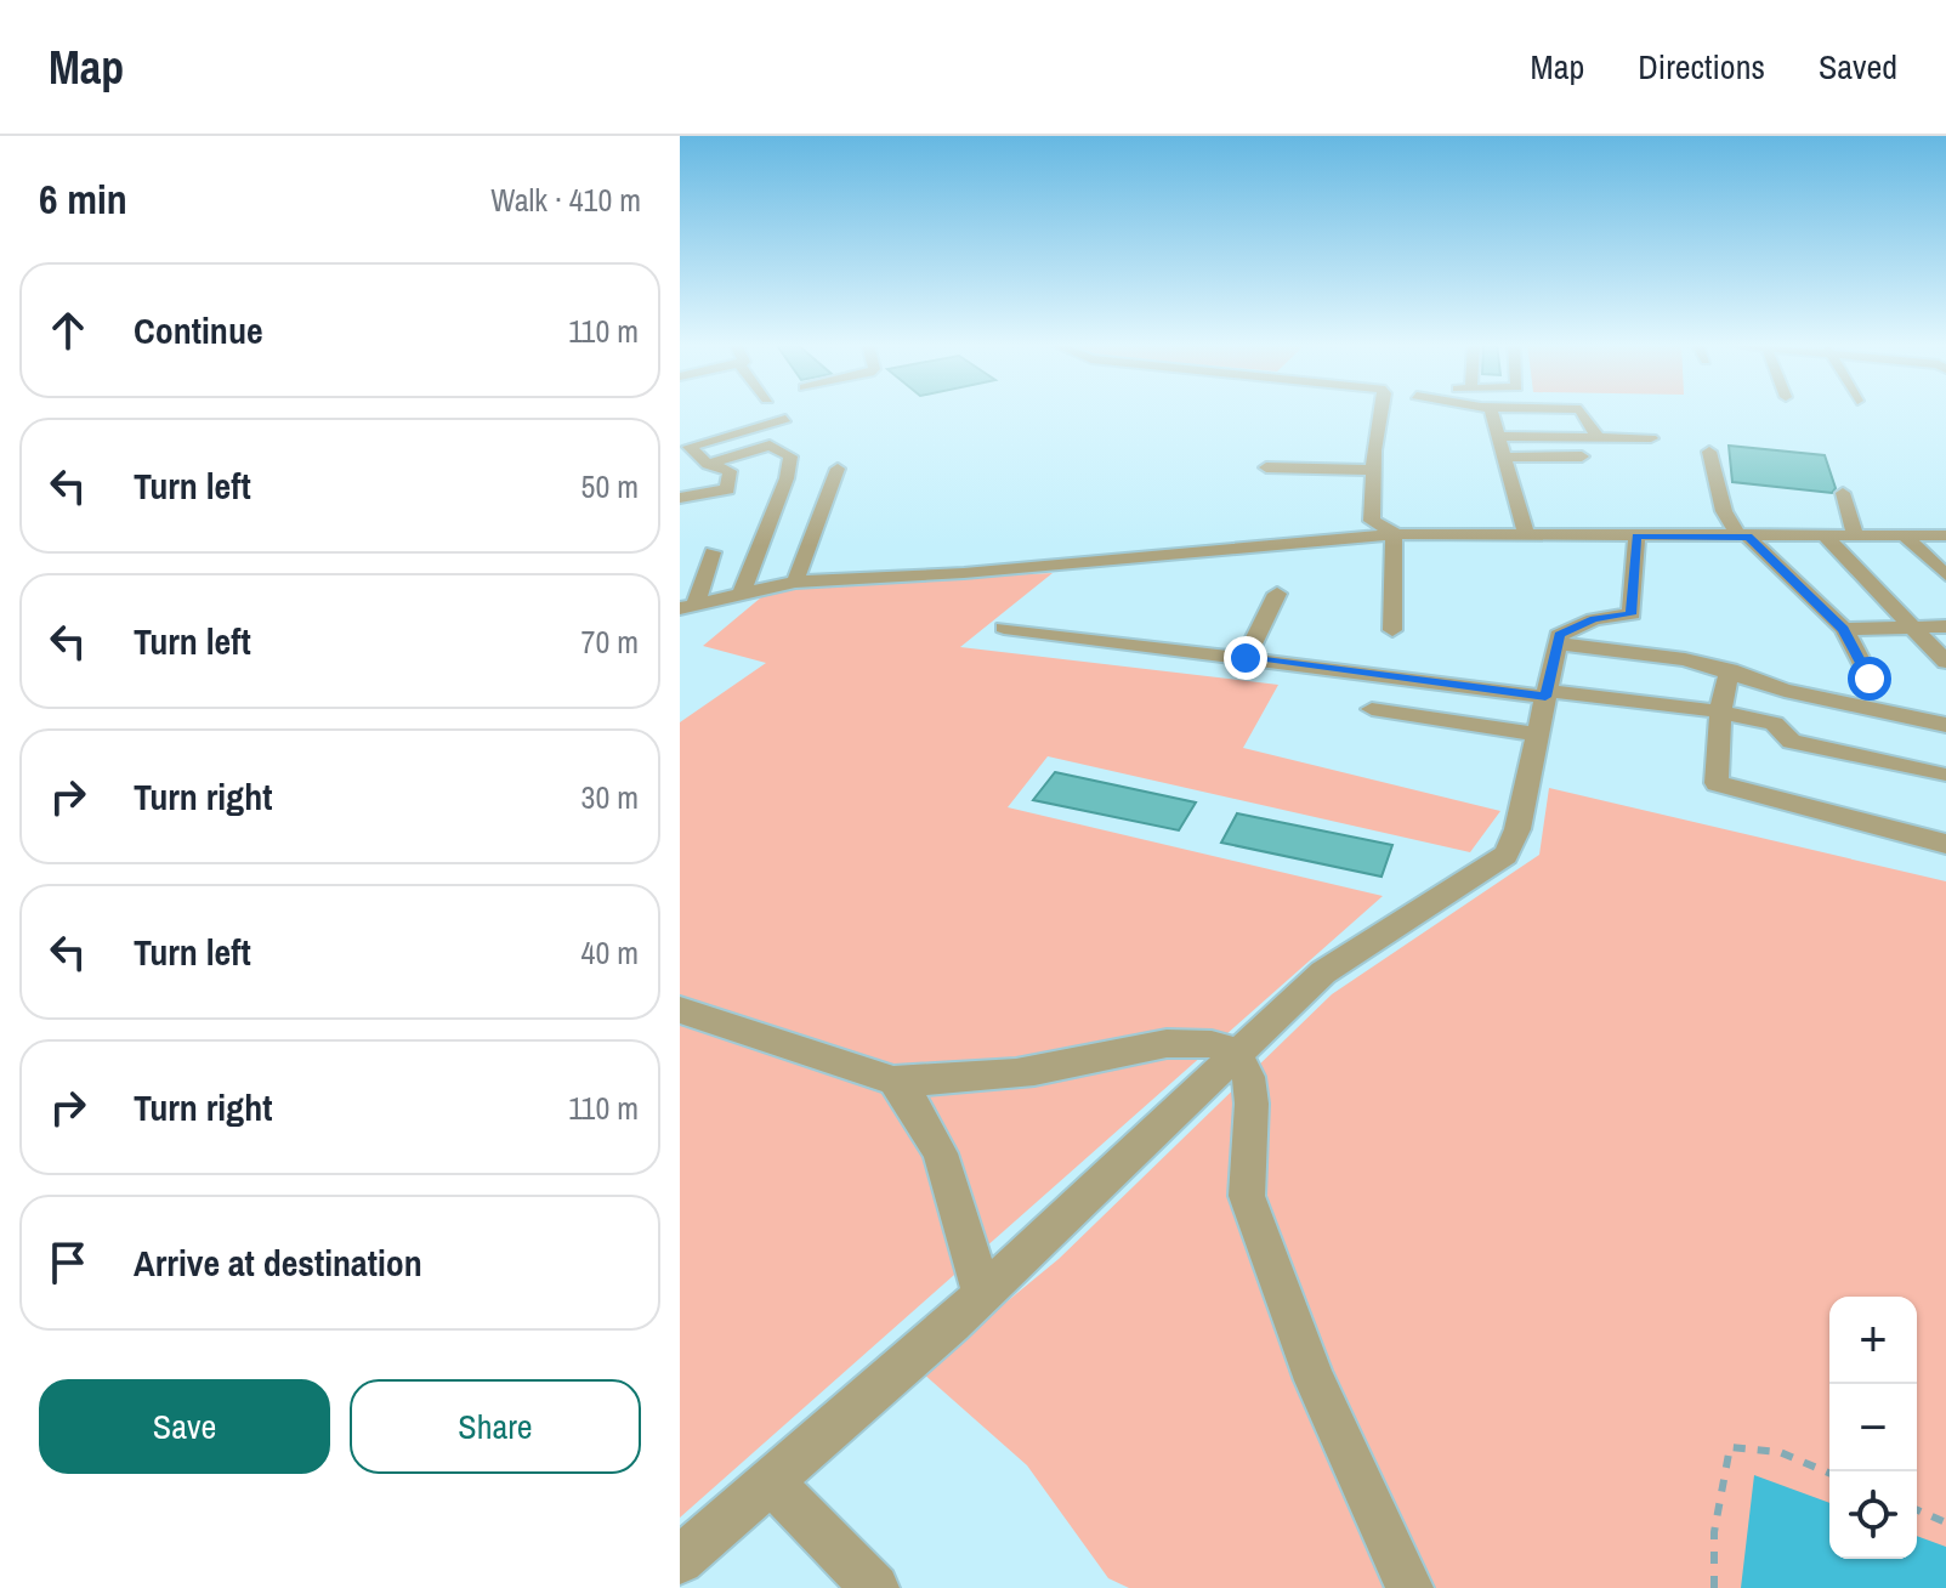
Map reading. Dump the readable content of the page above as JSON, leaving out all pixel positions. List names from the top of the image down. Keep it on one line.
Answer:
{"page":{"header":"Map","nav":["Map","Directions","Saved"],"heading":["6 min","Walk · 410 m"],"list":[["Continue","110 m"],["Turn left","50 m"],["Turn left","70 m"],["Turn right","30 m"],["Turn left","40 m"],["Turn right","110 m"],"Arrive at destination"],"map_buttons":["+","−"],"buttons":["Save","Share"]}}
